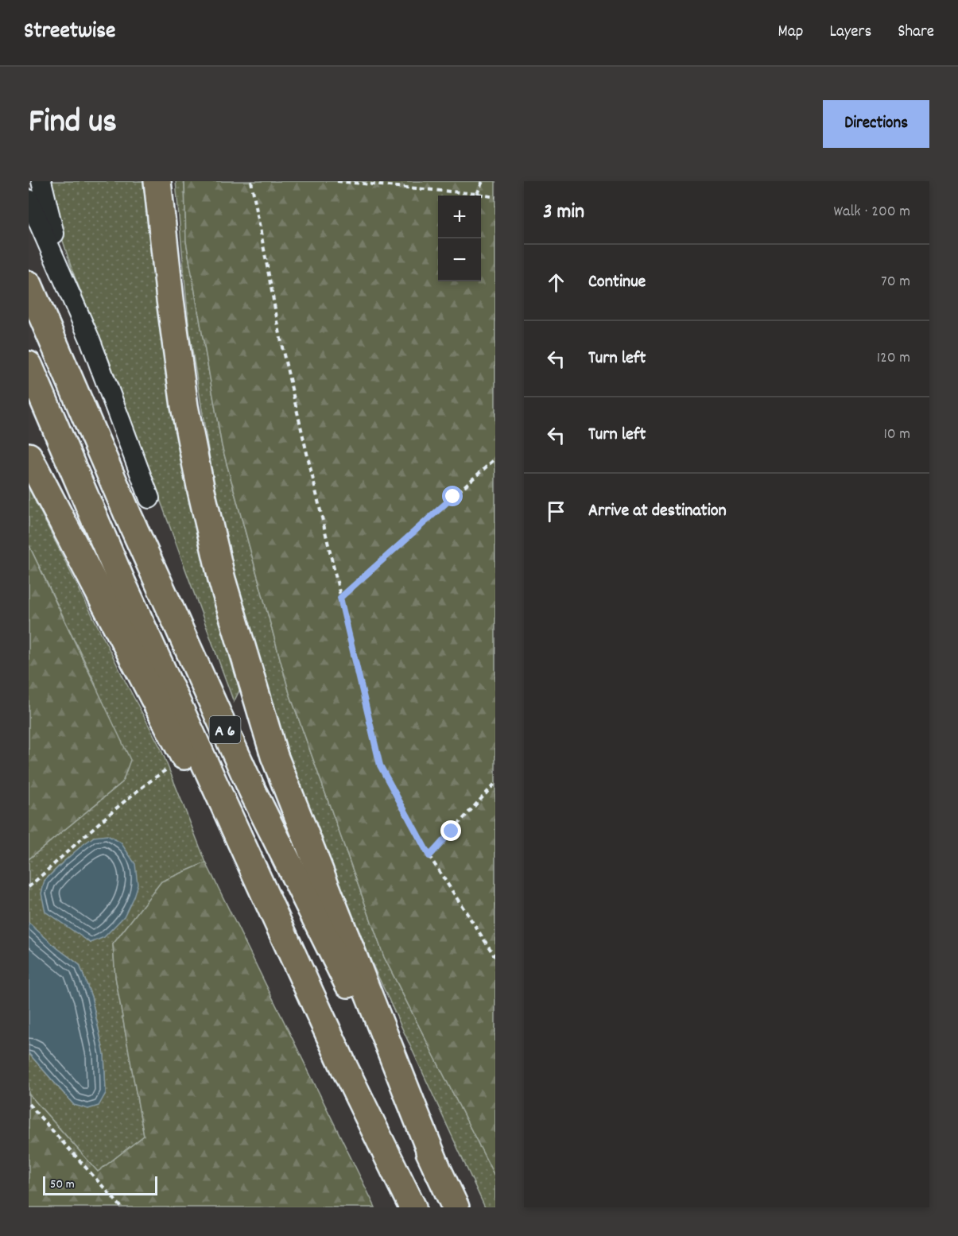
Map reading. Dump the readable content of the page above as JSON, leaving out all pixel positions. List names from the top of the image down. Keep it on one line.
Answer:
{"streets":{"highway":["A 6"]},"scale_bar":"50 m","page":{"header":"Streetwise","nav":["Map","Layers","Share"],"title":"Find us","buttons":"Directions","heading":["3 min","Walk · 200 m"],"map_buttons":["+","−"],"list":[["Continue","70 m"],["Turn left","120 m"],["Turn left","10 m"],"Arrive at destination"],"scale":"50 m"}}
